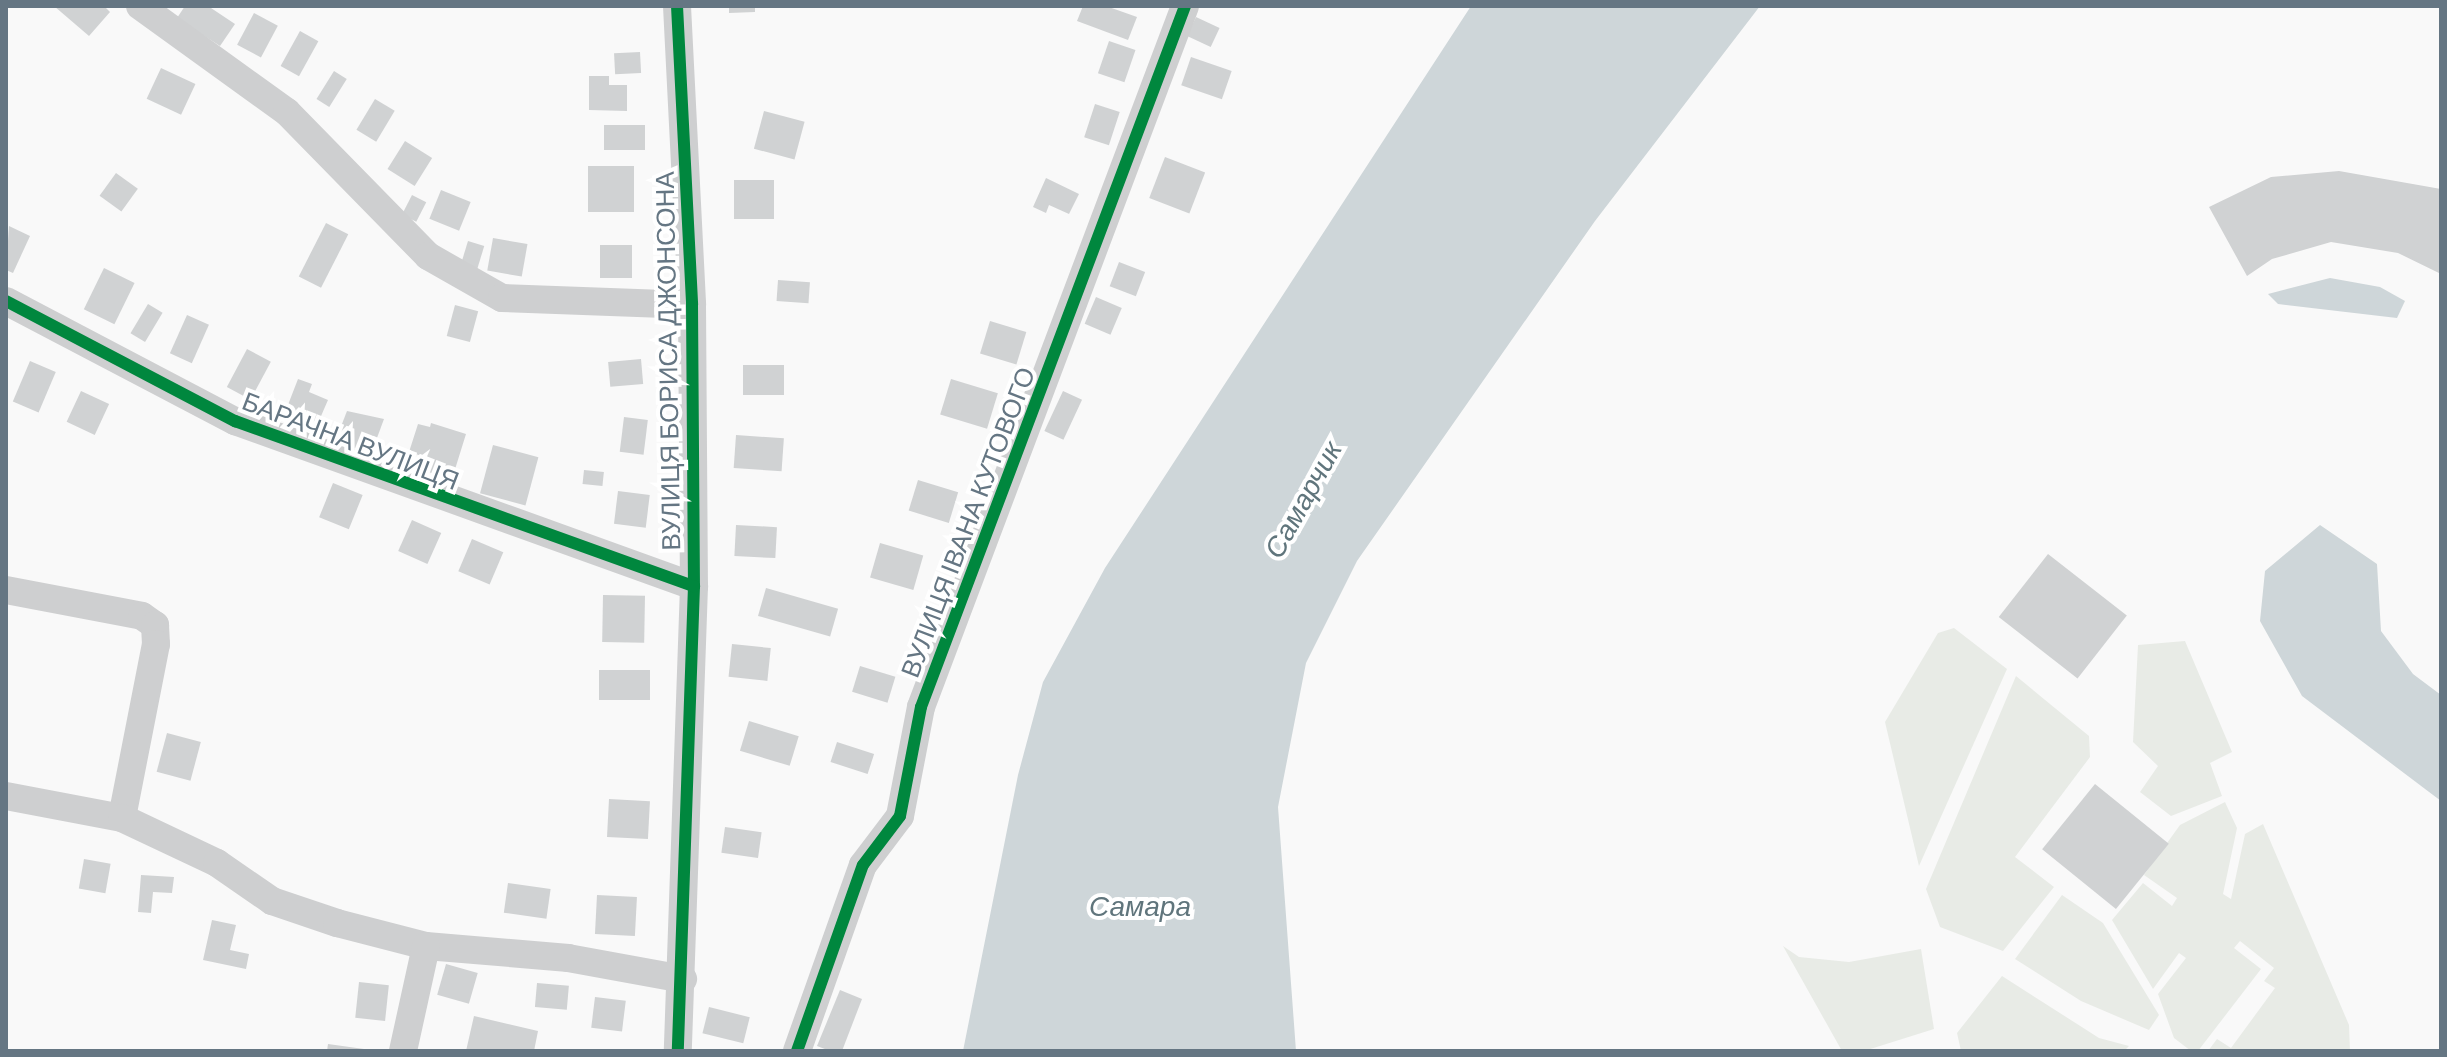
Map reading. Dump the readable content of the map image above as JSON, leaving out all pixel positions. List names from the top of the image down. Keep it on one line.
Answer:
{"streets":{"street":["ВУЛИЦЯ БОРИСА ДЖОНСОНА","БАРАЧНА ВУЛИЦЯ","ВУЛИЦЯ ІВАНА КУТОВОГО"]},"crossings":[["ВУЛИЦЯ БОРИСА ДЖОНСОНА","БАРАЧНА ВУЛИЦЯ"]],"water":["Самарчик","Самара"]}
